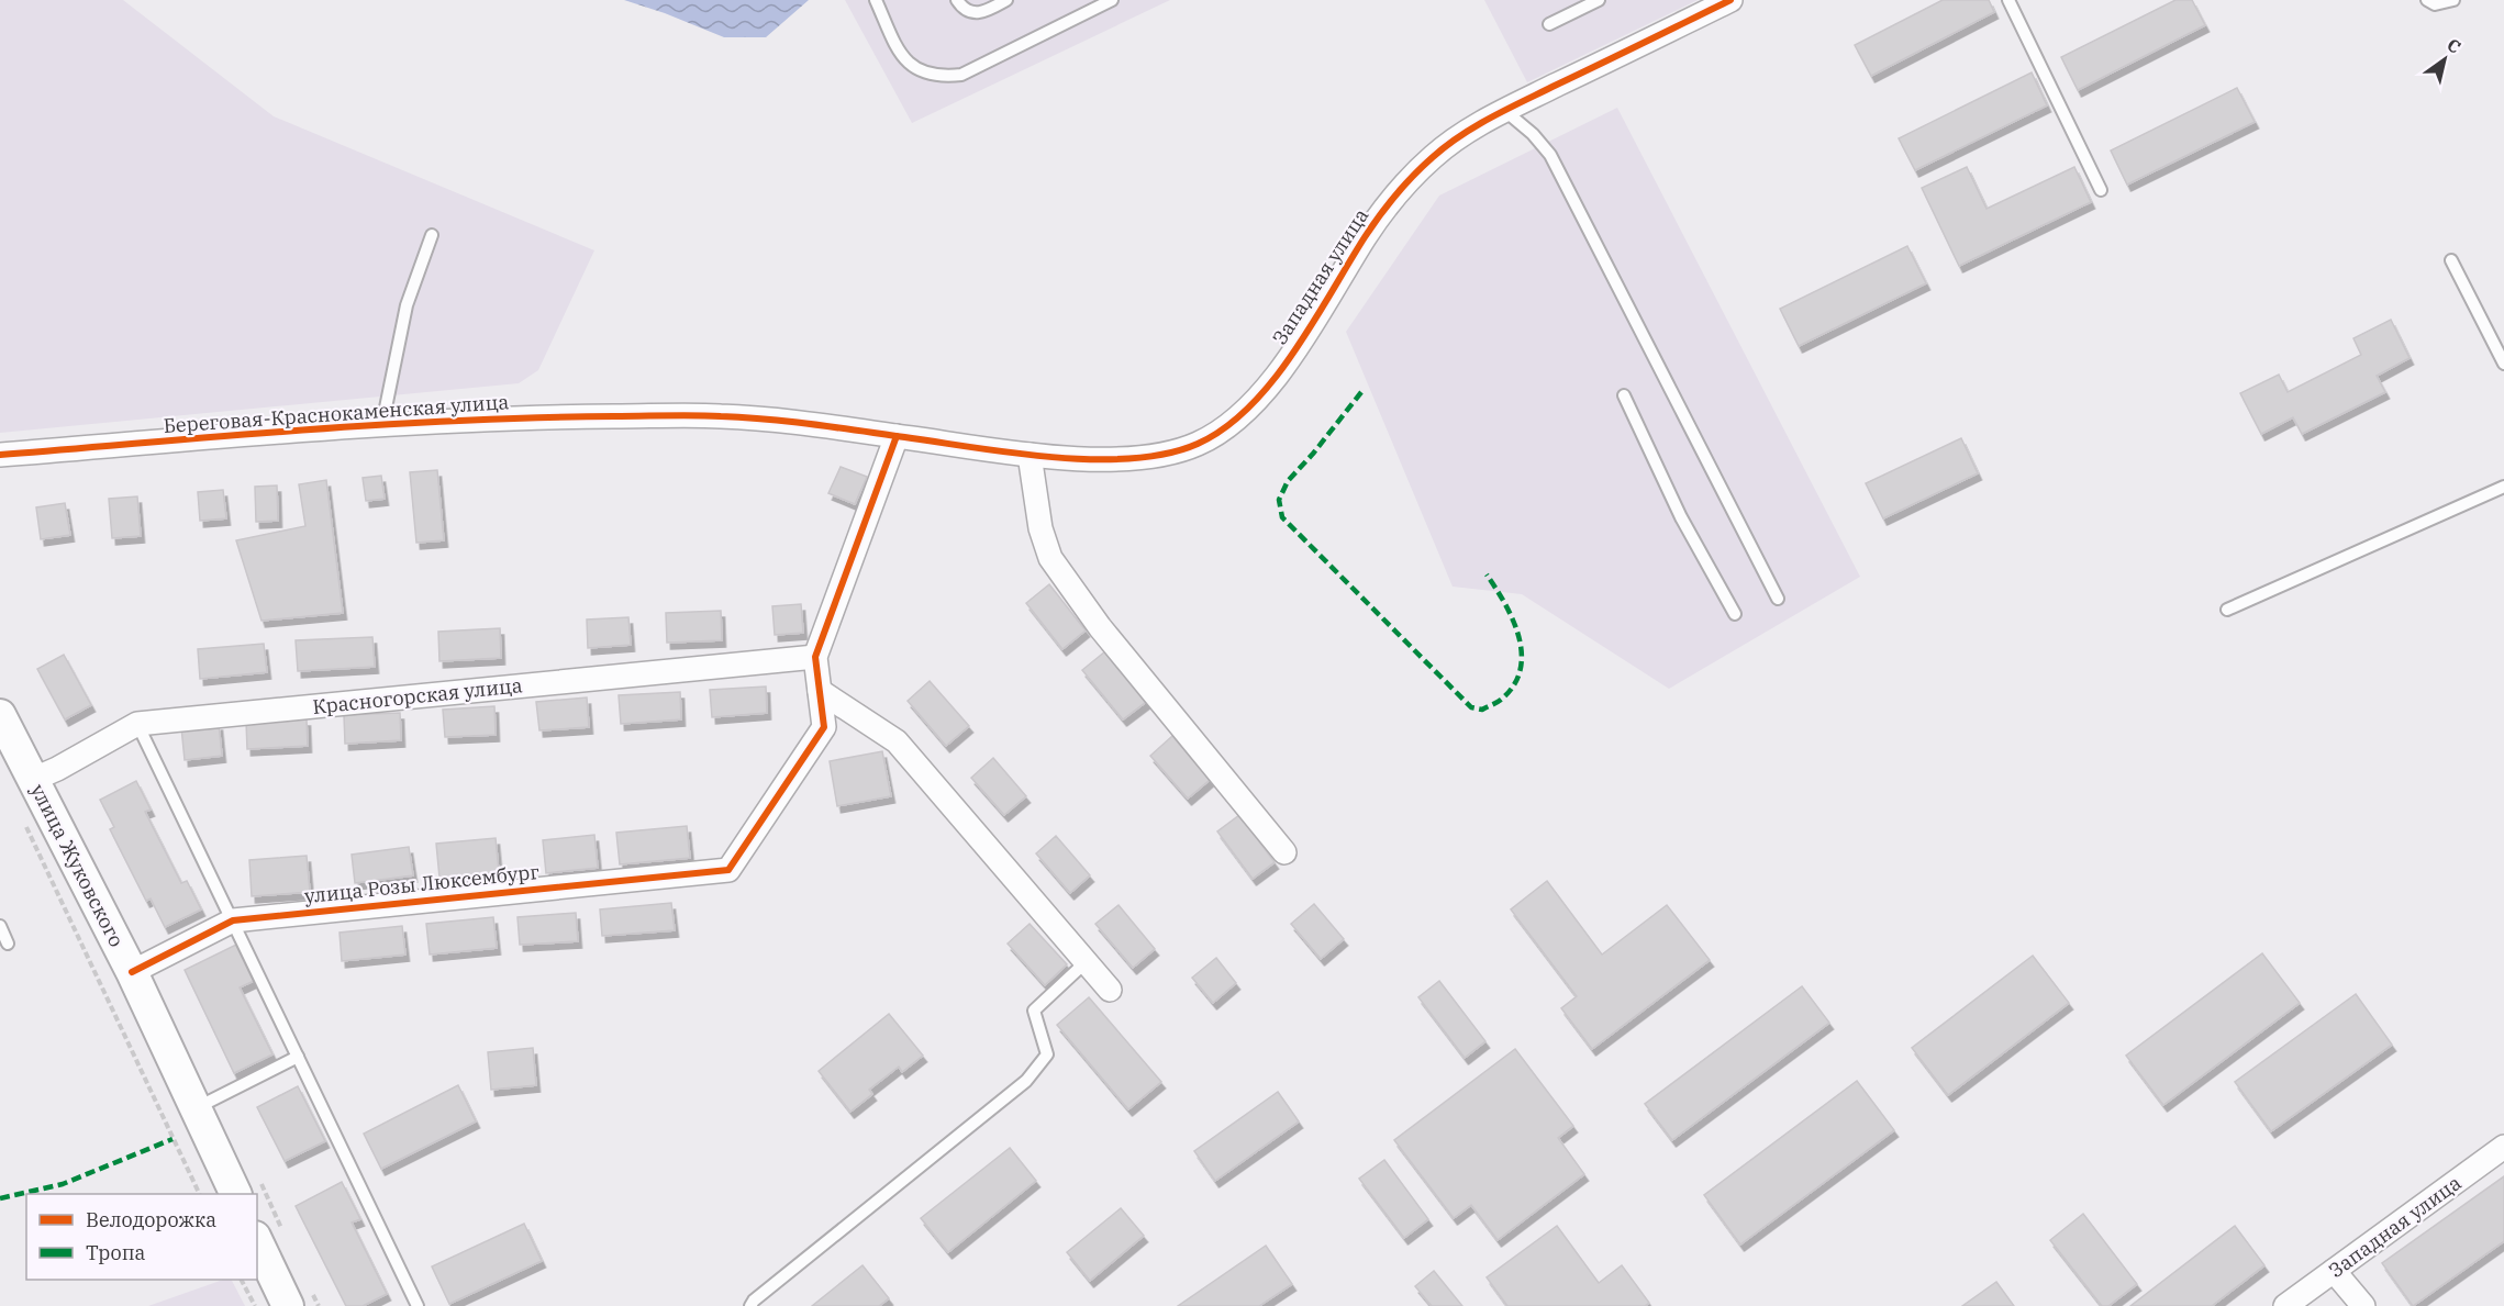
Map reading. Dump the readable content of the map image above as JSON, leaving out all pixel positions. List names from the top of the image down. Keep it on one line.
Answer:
{"streets":{"street":["Западная улица","Береговая-Краснокаменская улица","Красногорская улица","улица Жуковского","улица Розы Люксембург"]},"crossings":[["Западная улица","Береговая-Краснокаменская улица"],["Красногорская улица","улица Жуковского"],["улица Жуковского","улица Розы Люксембург"]],"legend":["Велодорожка","Тропа"],"north":"top right"}
